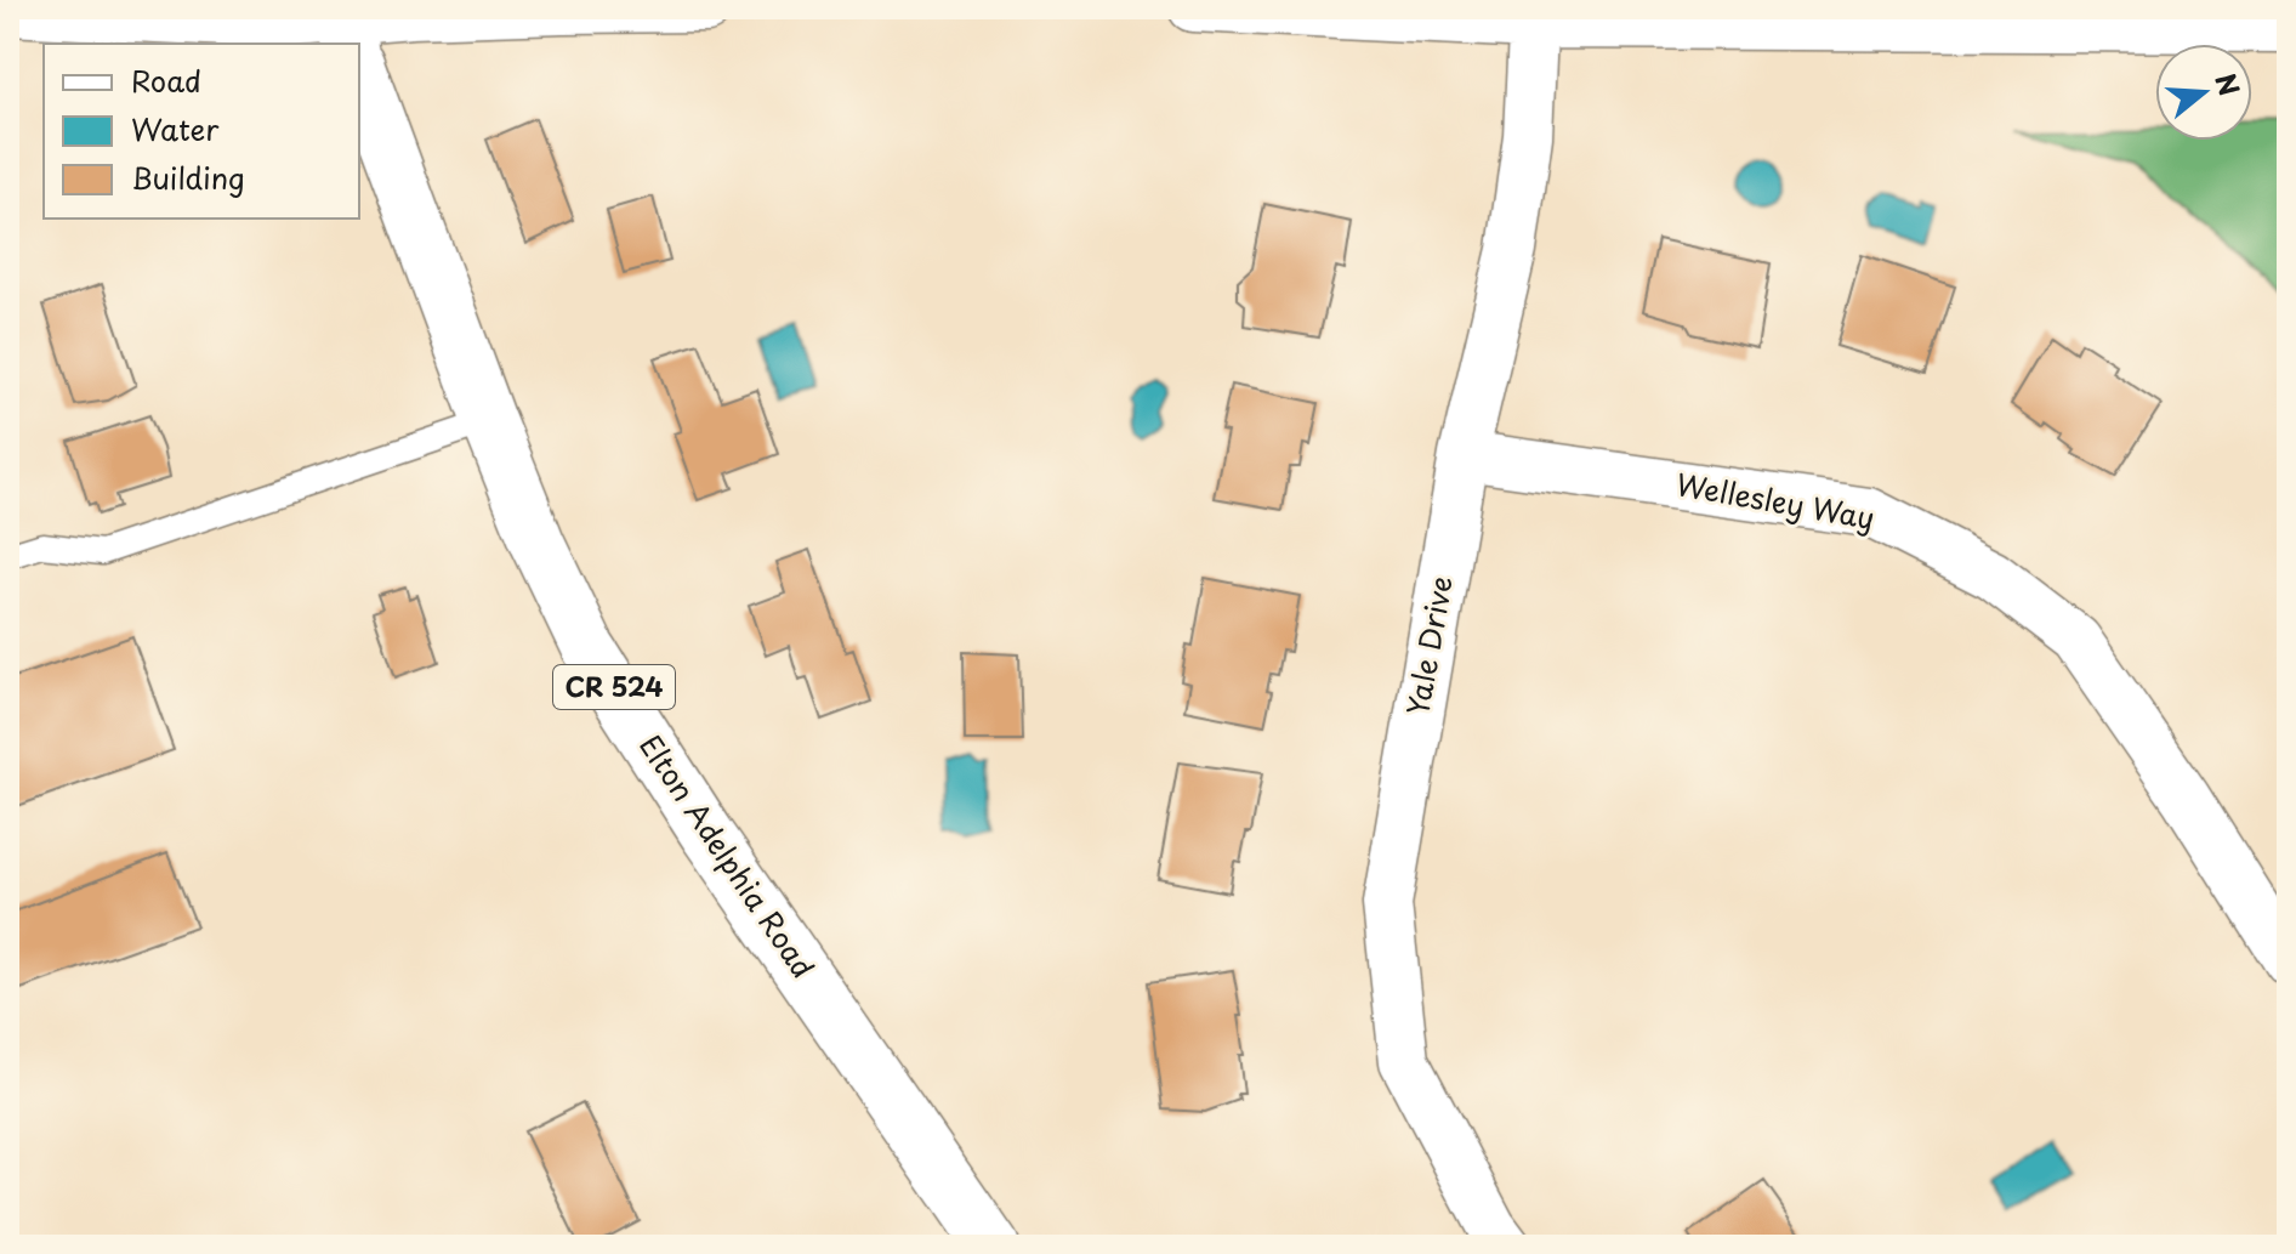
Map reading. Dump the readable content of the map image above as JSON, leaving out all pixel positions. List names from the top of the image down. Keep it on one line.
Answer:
{"streets":{"main road":["CR 524","Elton Adelphia Road"],"street":["Wellesley Way","Yale Drive"]},"crossings":[["Wellesley Way","Yale Drive"]],"legend":["Road","Water","Building"],"north":"right"}
